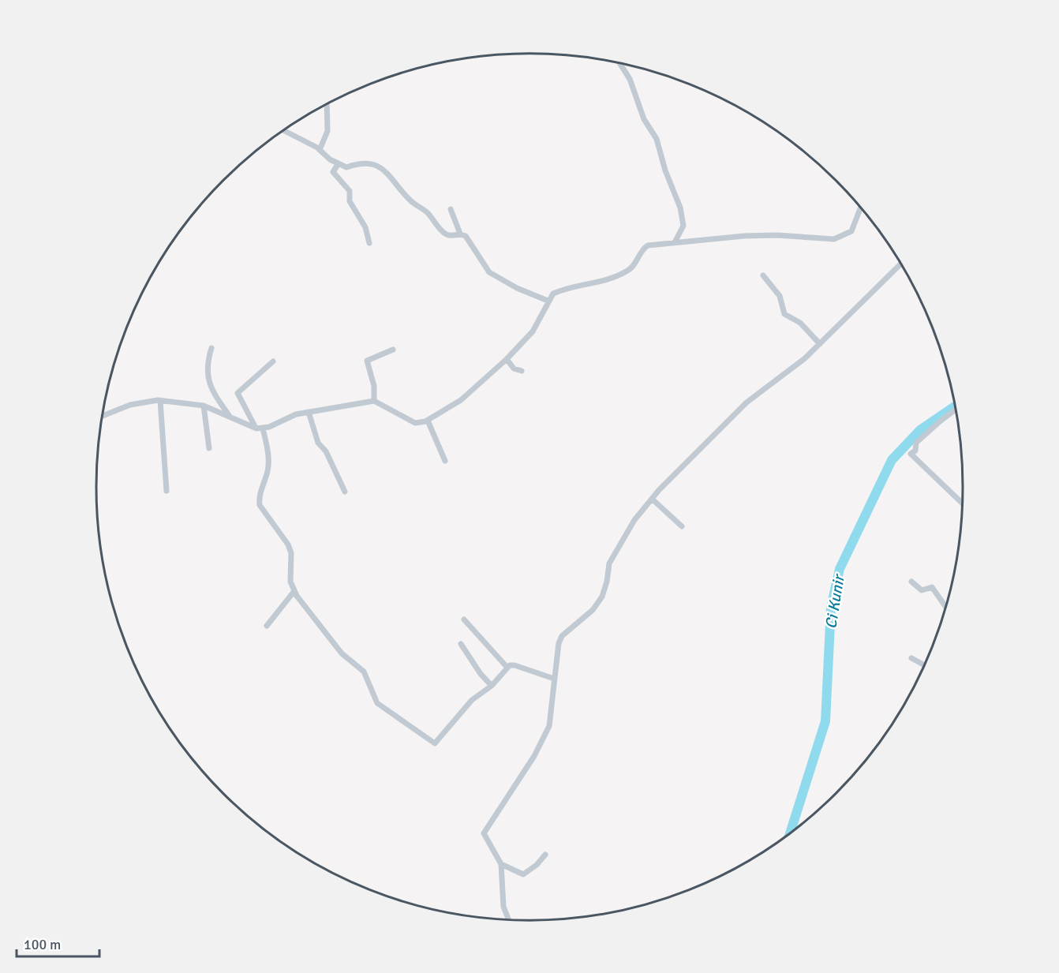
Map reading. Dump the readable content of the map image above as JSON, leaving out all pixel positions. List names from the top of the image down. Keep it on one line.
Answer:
{"water":["Ci Kunir"],"scale_bar":"100 m"}
